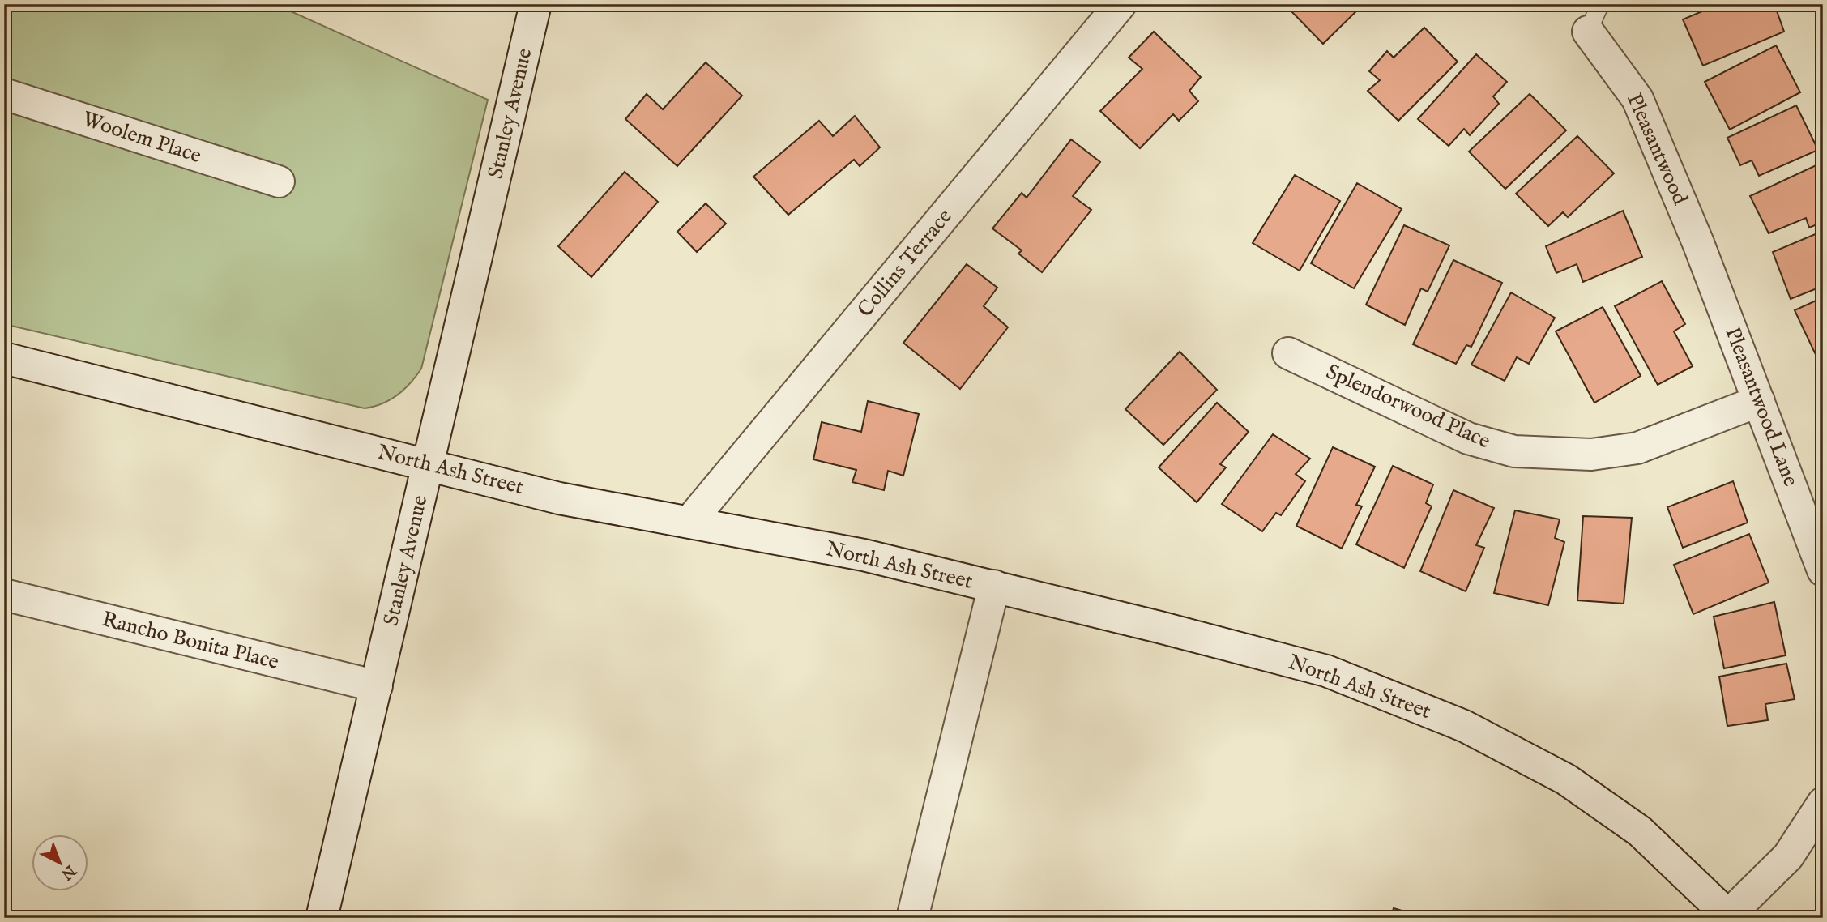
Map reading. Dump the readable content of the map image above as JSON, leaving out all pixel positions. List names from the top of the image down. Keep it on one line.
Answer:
{"streets":{"street":["Stanley Avenue","Woolem Place","Pleasantwood","Collins Terrace","Splendorwood Place","Pleasantwood Lane","North Ash Street","Rancho Bonita Place"]},"crossings":[["Stanley Avenue","North Ash Street"],["Stanley Avenue","Rancho Bonita Place"],["Pleasantwood","Pleasantwood Lane"],["Collins Terrace","North Ash Street"],["Splendorwood Place","Pleasantwood Lane"]],"north":"bottom right"}
